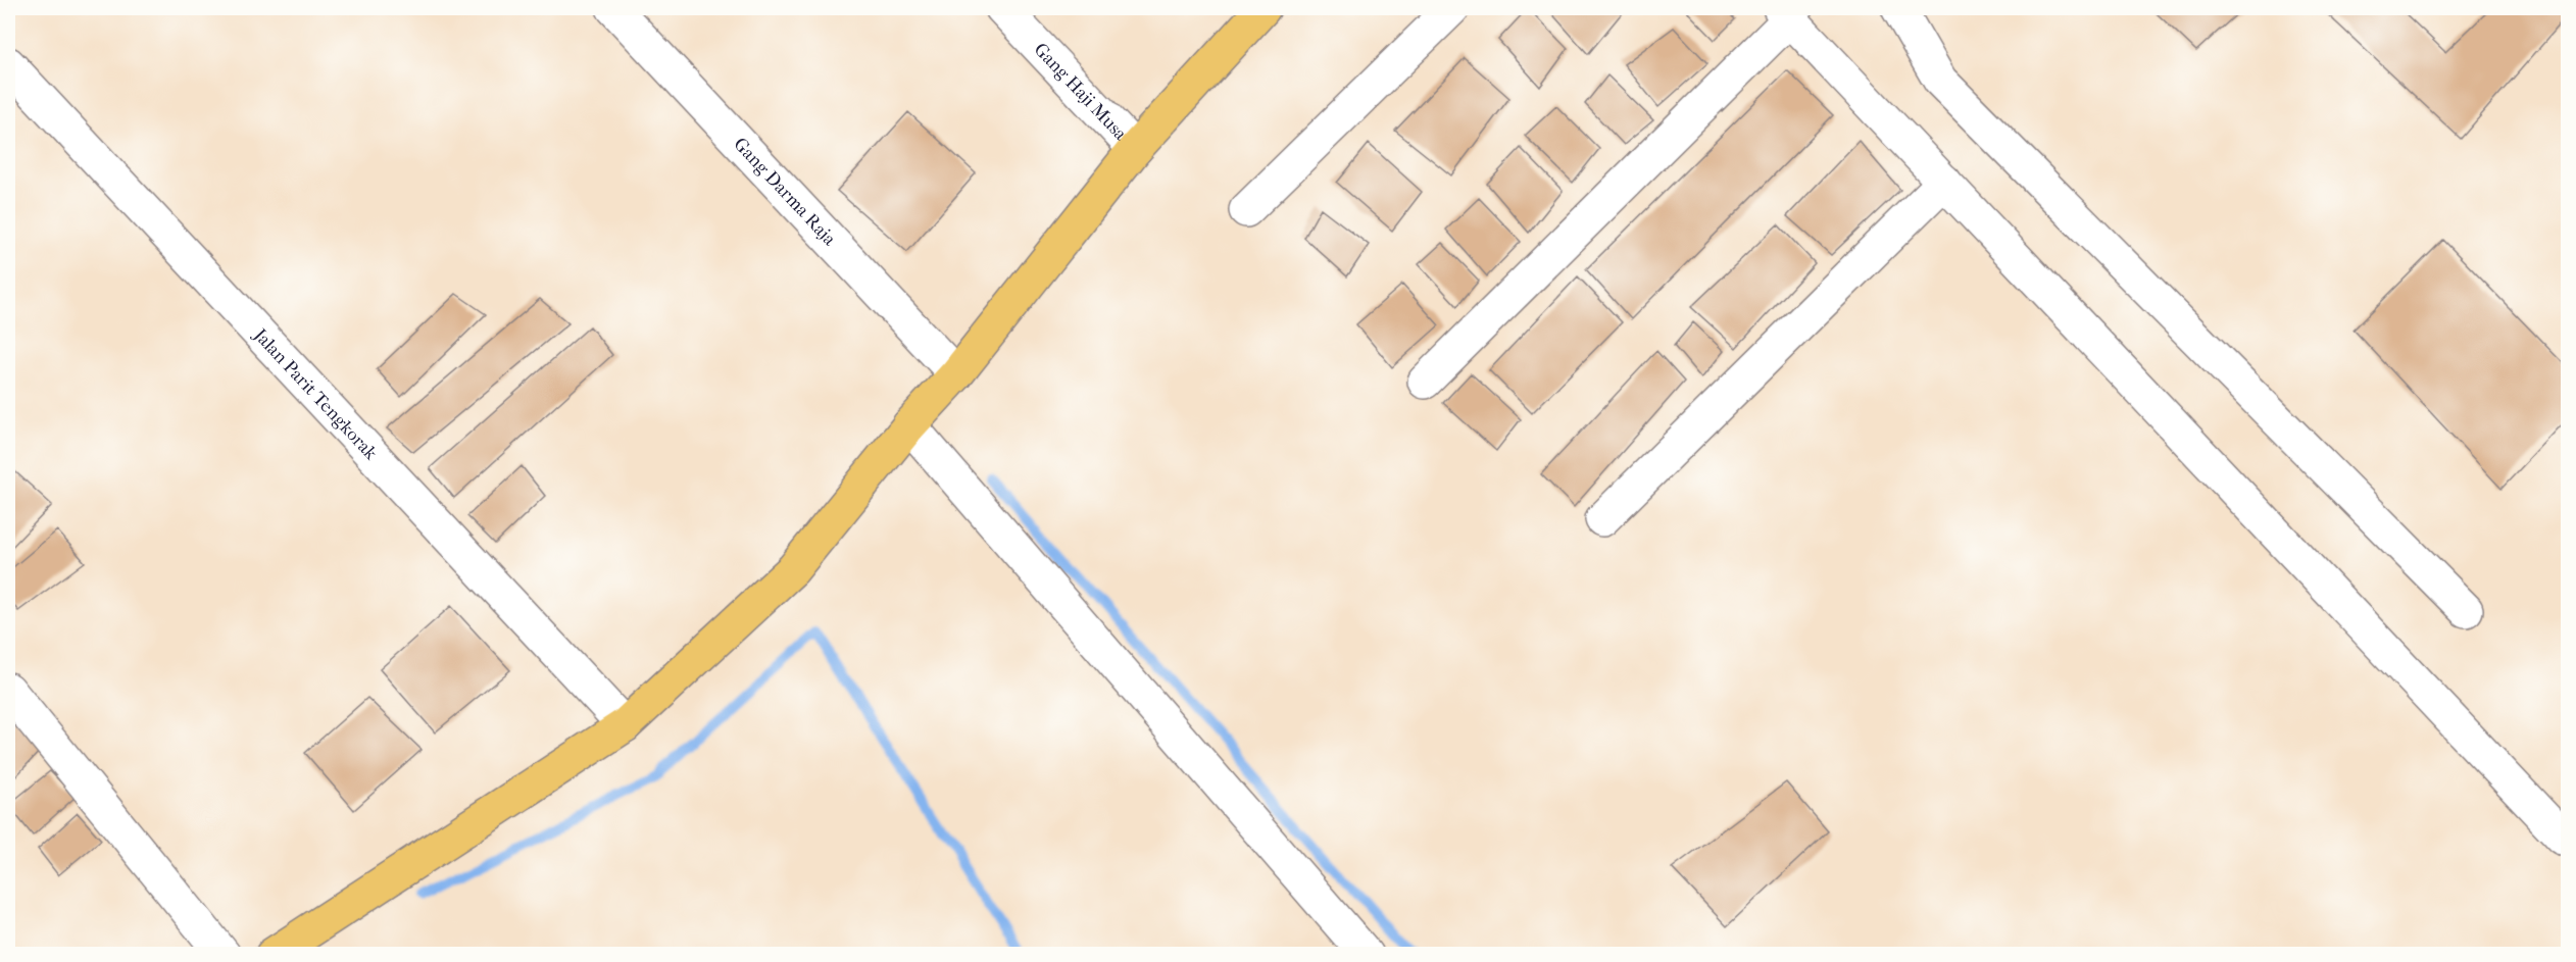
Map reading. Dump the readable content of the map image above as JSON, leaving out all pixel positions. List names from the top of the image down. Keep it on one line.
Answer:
{"streets":{"street":["Gang Haji Musa","Gang Darma Raja","Jalan Parit Tengkorak"]}}
